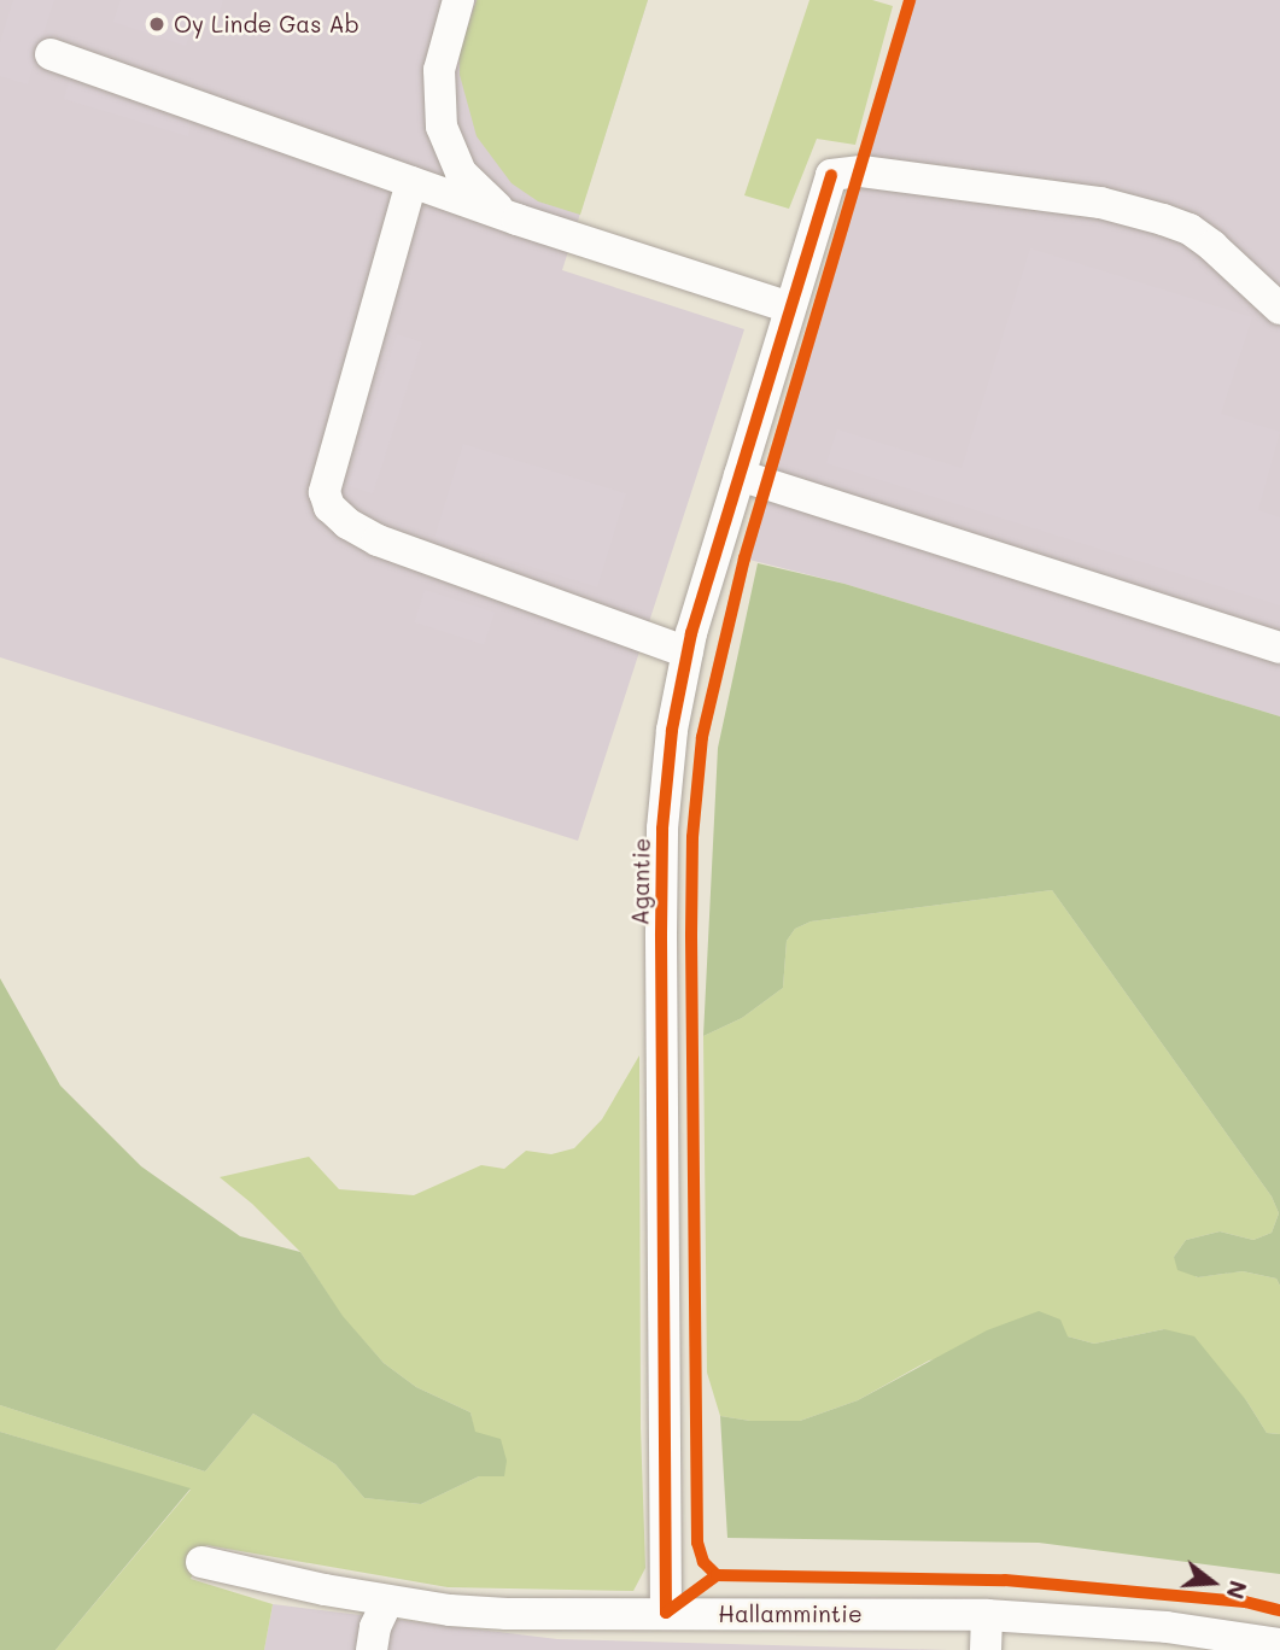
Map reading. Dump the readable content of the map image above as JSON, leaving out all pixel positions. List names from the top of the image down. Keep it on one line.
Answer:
{"streets":{"street":["Agantie","Hallammintie"]},"crossings":[["Agantie","Hallammintie"]],"places":["Oy Linde Gas Ab"],"north":"right"}
